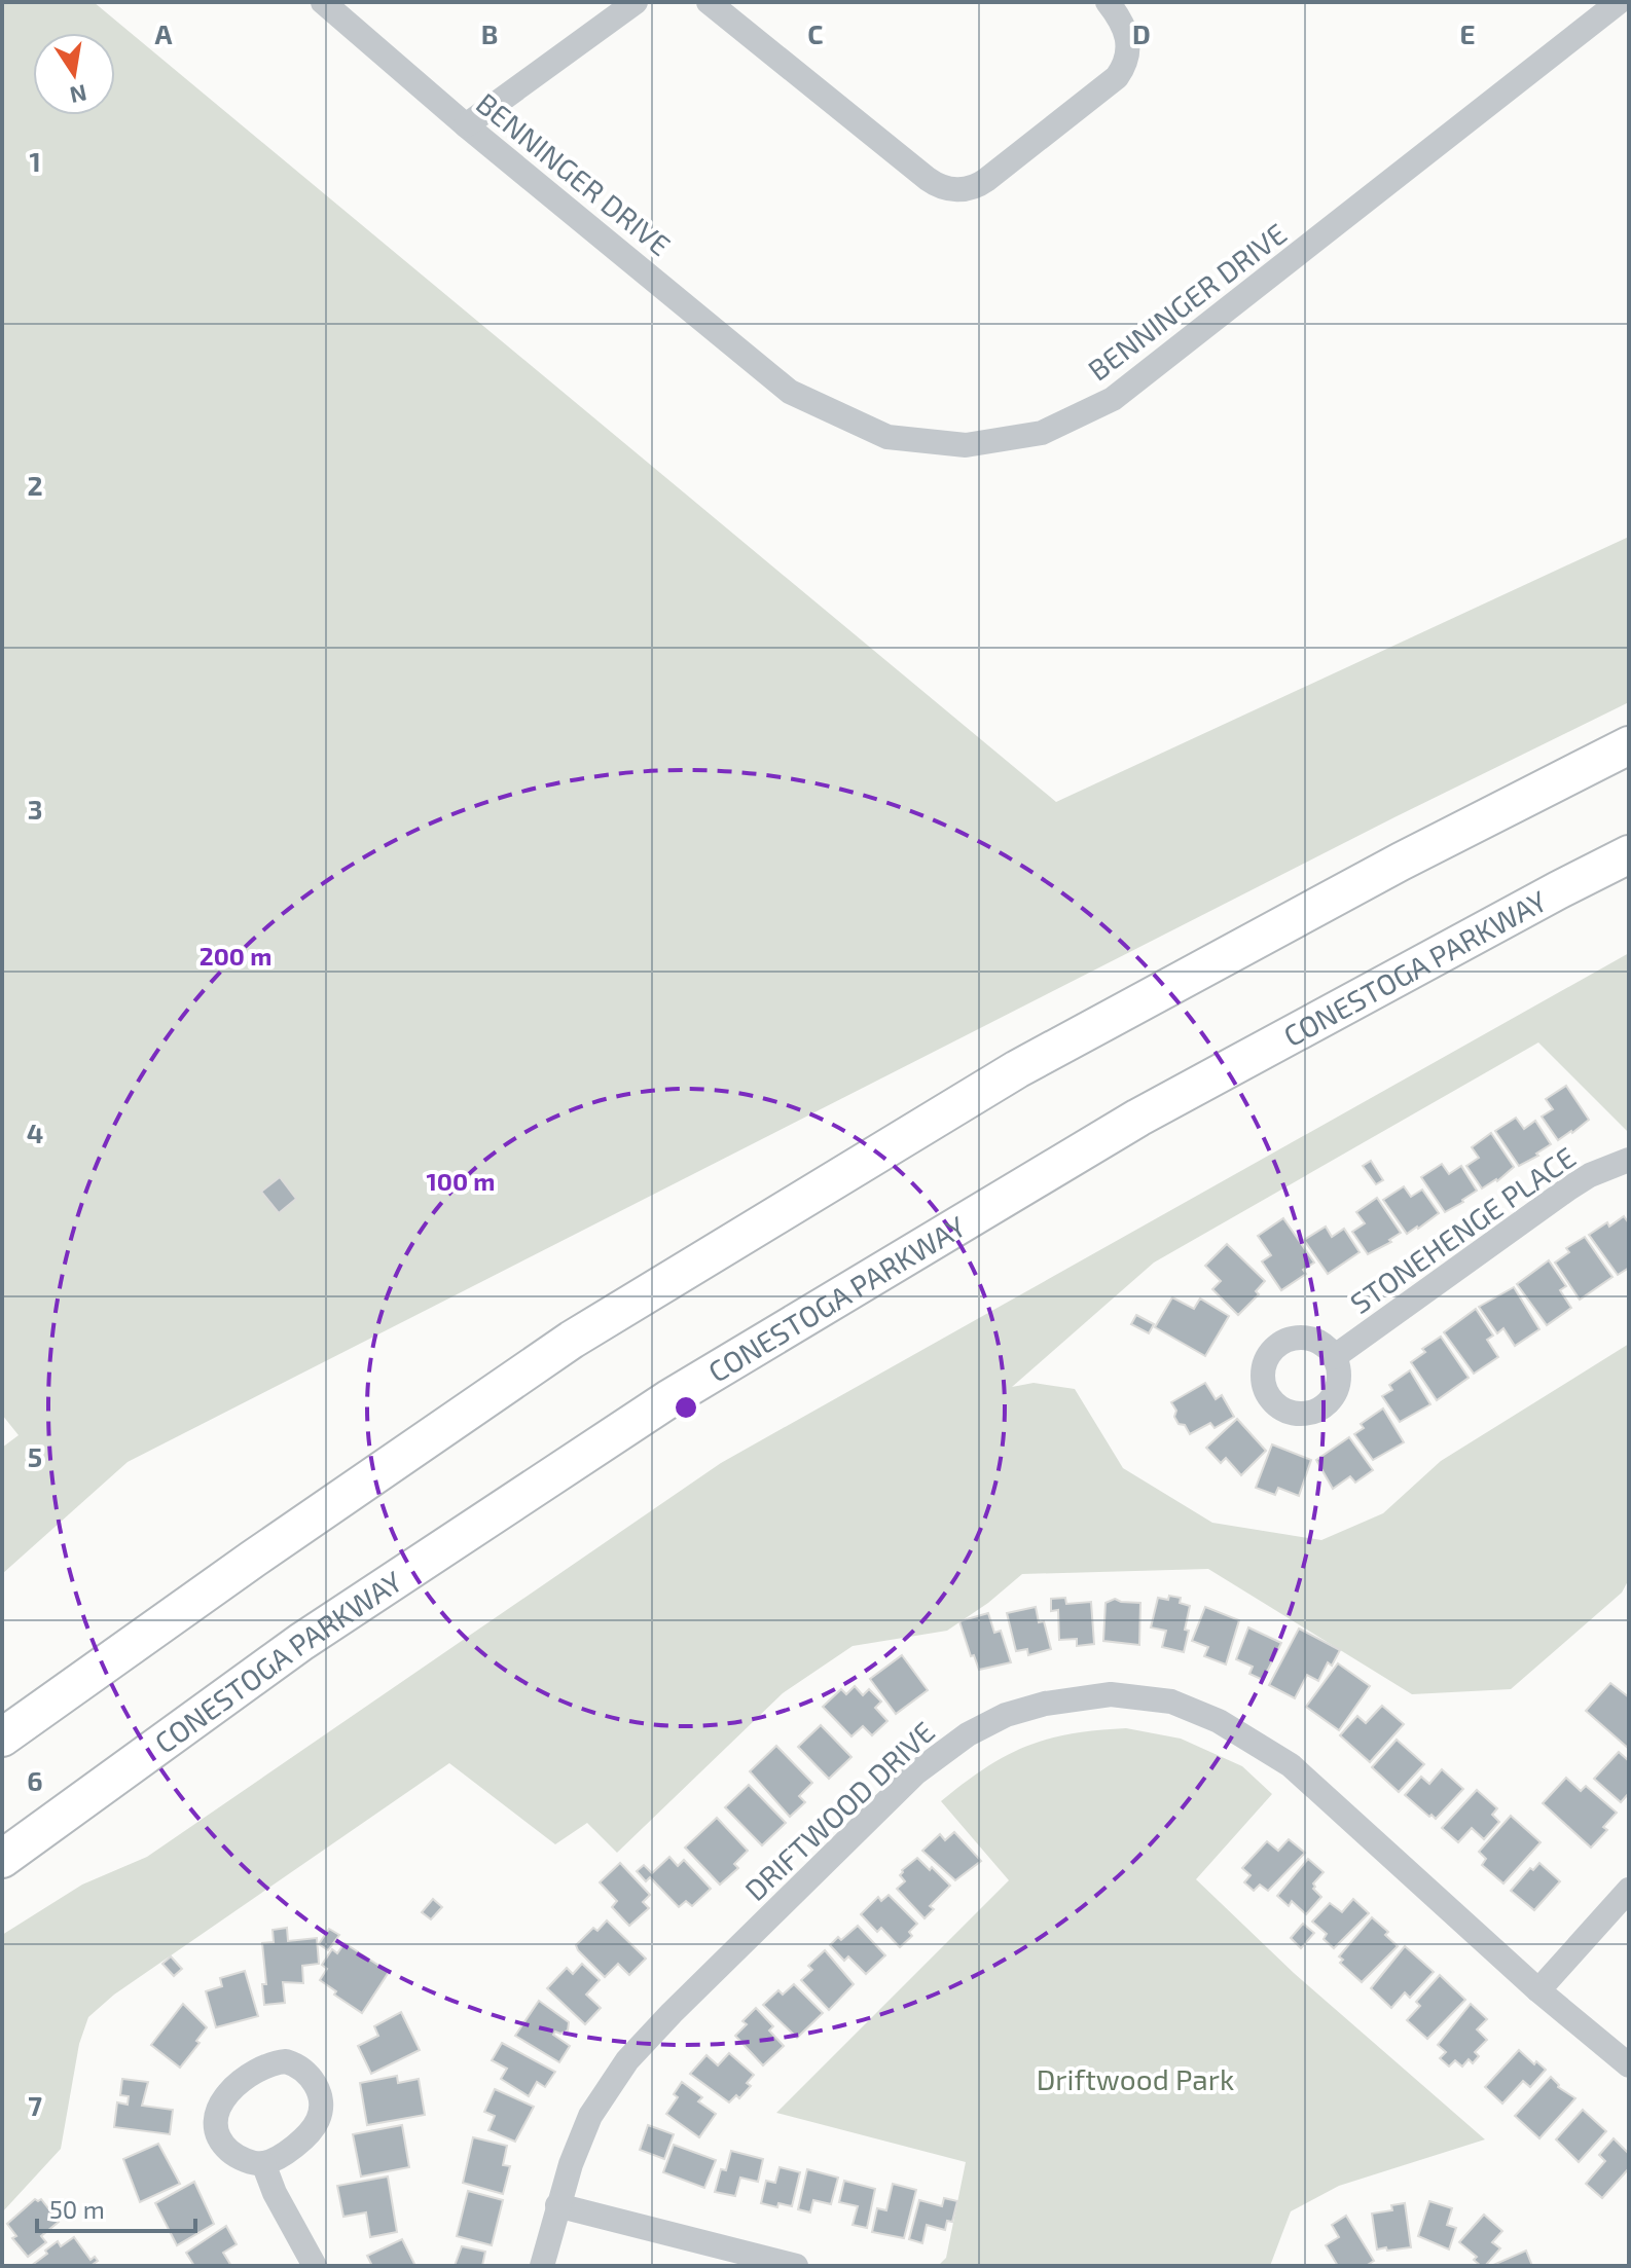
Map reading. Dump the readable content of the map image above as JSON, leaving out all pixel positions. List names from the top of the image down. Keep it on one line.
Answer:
{"streets":{"highway":["CONESTOGA PARKWAY"],"street":["BENNINGER DRIVE","STONEHENGE PLACE","DRIFTWOOD DRIVE"]},"parks":["Driftwood Park"],"scale_bar":"50 m","north":"bottom","grid":{"columns":["A","B","C","D","E"],"rows":["1","2","3","4","5","6","7"]},"rings":["200 m","100 m"]}
